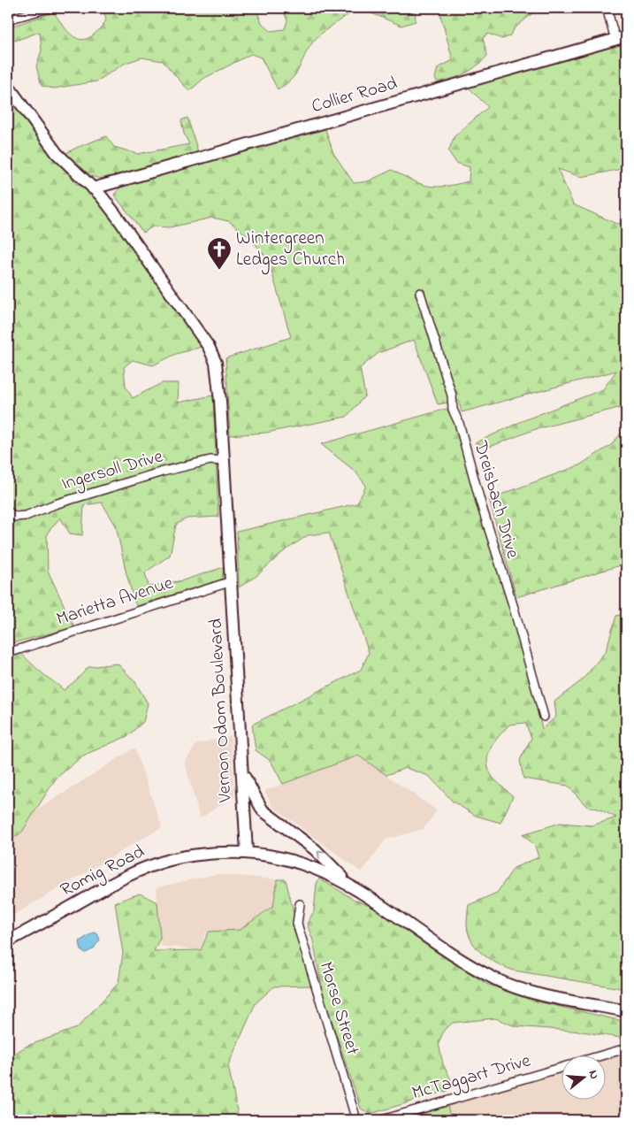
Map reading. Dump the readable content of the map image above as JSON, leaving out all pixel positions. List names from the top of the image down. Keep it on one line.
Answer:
{"streets":{"main road":["Collier Road","Vernon Odom Boulevard","Romig Road"],"street":["Ingersoll Drive","Dreisbach Drive","Marietta Avenue","Morse Street","McTaggart Drive"]},"crossings":[["Collier Road","Vernon Odom Boulevard"],["Ingersoll Drive","Vernon Odom Boulevard"],["Marietta Avenue","Vernon Odom Boulevard"],["Vernon Odom Boulevard","Romig Road"]],"places":{"church":["Wintergreen Ledges Church"]},"north":"right"}
